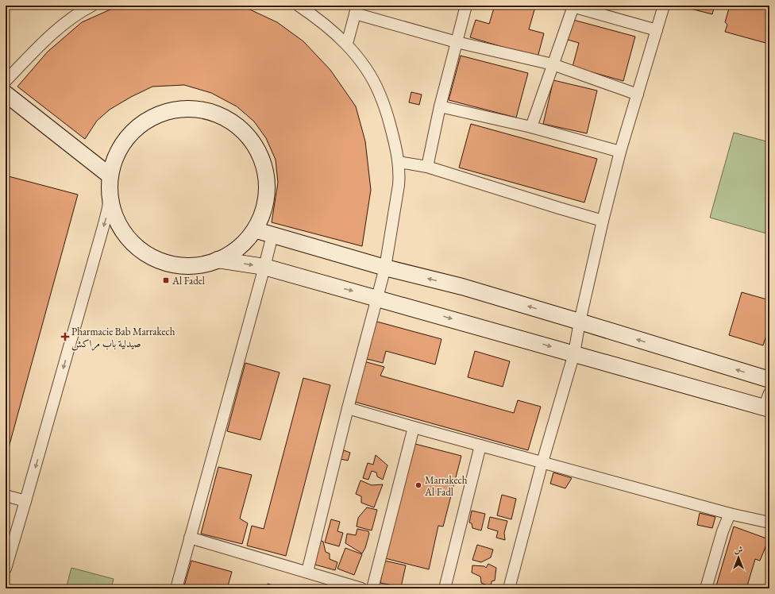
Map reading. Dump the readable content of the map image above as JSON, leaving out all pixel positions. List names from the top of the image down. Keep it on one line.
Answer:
{"places":{"transit":["Al Fadel"],"health":["Pharmacie Bab Marrakech صيدلية باب مراكش"],"other":["Marrakech Al Fadl"]},"north":"top"}
